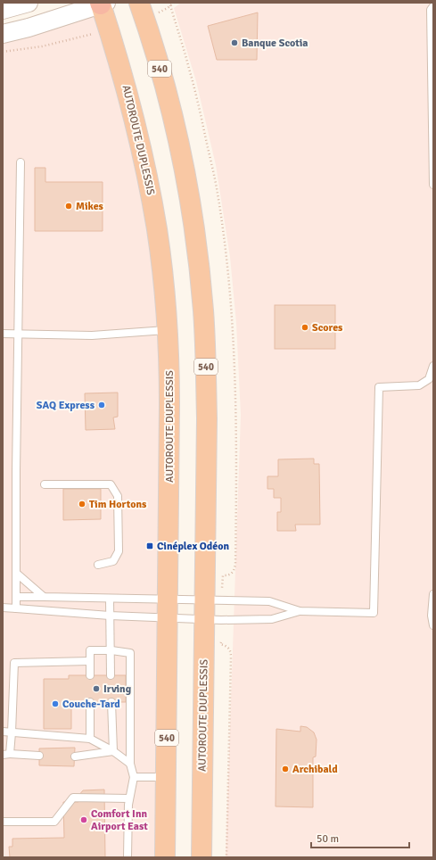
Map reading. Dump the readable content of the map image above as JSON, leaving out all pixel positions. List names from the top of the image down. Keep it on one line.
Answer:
{"streets":{"highway":["540","AUTOROUTE DUPLESSIS"]},"places":{"other":["Banque Scotia","Mikes","Scores","SAQ Express","Tim Hortons","Irving","Couche-Tard","Archibald","Comfort Inn Airport East"],"transit":["Cinéplex Odéon"]},"scale_bar":"50 m"}
